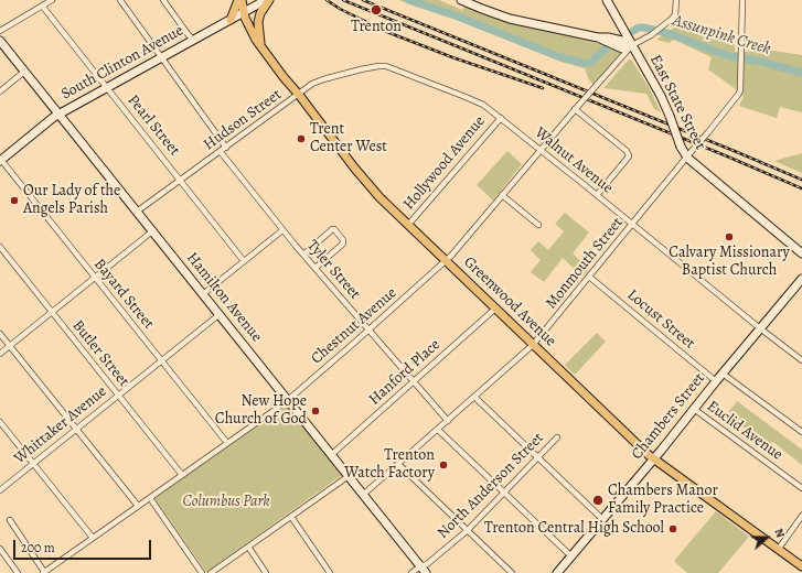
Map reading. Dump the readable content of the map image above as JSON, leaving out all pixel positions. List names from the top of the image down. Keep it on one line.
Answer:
{"streets":{"main road":["Greenwood Avenue"],"street":["South Clinton Avenue","East State Street","Hudson Street","Pearl Street","Walnut Avenue","Hollywood Avenue","Monmouth Street","Tyler Street","Bayard Street","Hamilton Avenue","Locust Street","Chestnut Avenue","Butler Street","Hanford Place","Chambers Street","Whittaker Avenue","Euclid Avenue","North Anderson Street"]},"crossings":[["South Clinton Avenue","Pearl Street"],["South Clinton Avenue","Bayard Street"],["South Clinton Avenue","Hamilton Avenue"],["South Clinton Avenue","Greenwood Avenue"],["East State Street","Monmouth Street"],["East State Street","Chestnut Avenue"],["Hudson Street","Pearl Street"],["Hudson Street","Walnut Avenue"],["Hudson Street","Tyler Street"],["Hudson Street","Hamilton Avenue"],["Hudson Street","Greenwood Avenue"],["Walnut Avenue","Hollywood Avenue"],["Walnut Avenue","Monmouth Street"],["Walnut Avenue","Greenwood Avenue"],["Walnut Avenue","Chestnut Avenue"],["Walnut Avenue","Chambers Street"],["Hollywood Avenue","Greenwood Avenue"],["Monmouth Street","Tyler Street"],["Monmouth Street","Hamilton Avenue"],["Monmouth Street","Greenwood Avenue"],["Monmouth Street","Locust Street"],["Tyler Street","Chestnut Avenue"],["Tyler Street","Hanford Place"],["Bayard Street","Chestnut Avenue"],["Bayard Street","Whittaker Avenue"],["Hamilton Avenue","Chestnut Avenue"],["Hamilton Avenue","Hanford Place"],["Hamilton Avenue","Whittaker Avenue"],["Hamilton Avenue","North Anderson Street"],["Greenwood Avenue","Chestnut Avenue"],["Greenwood Avenue","Hanford Place"],["Greenwood Avenue","Chambers Street"],["Locust Street","Chambers Street"],["Chestnut Avenue","Butler Street"],["Butler Street","Whittaker Avenue"],["Chambers Street","Euclid Avenue"]],"water":["Assunpink Creek"],"parks":["Columbus Park"],"places":["Trenton","Trent Center West","Our Lady of the Angels Parish","Calvary Missionary Baptist Church","New Hope Church of God","Trenton Watch Factory","Chambers Manor Family Practice","Trenton Central High School"],"scale_bar":"200 m","north":"right"}
